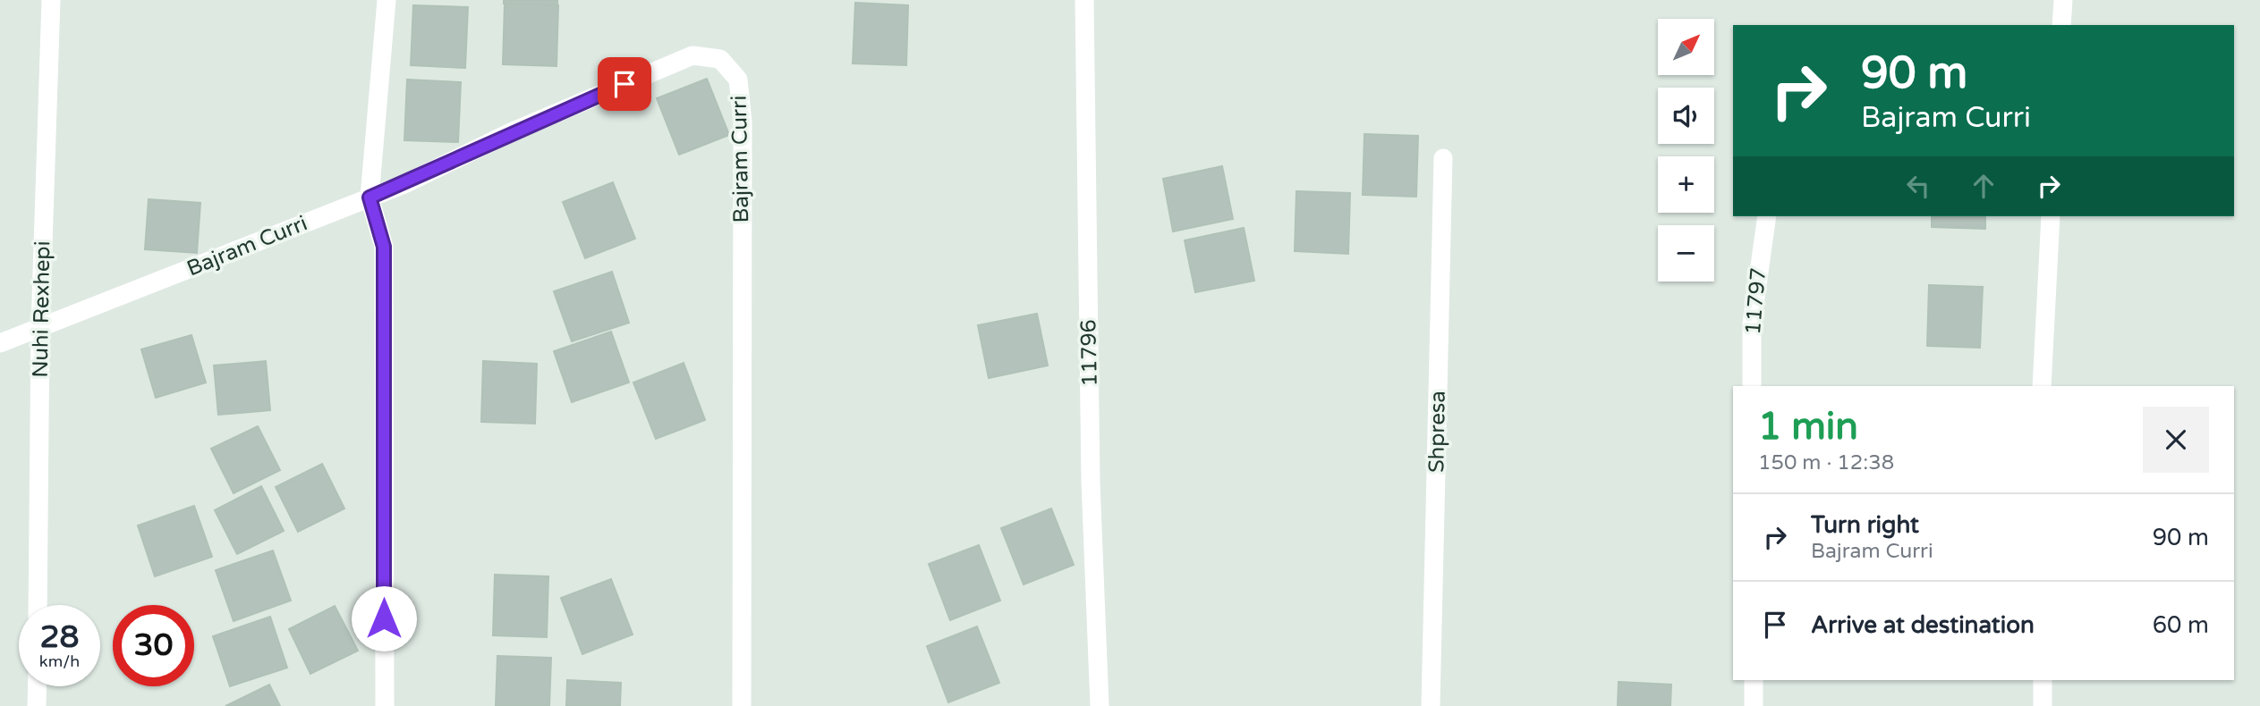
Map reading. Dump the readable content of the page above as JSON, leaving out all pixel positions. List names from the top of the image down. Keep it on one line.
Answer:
{"streets":{"street":["Bajram Curri","11797","Nuhi Rexhepi","11796","Shpresa"]},"crossings":[["Bajram Curri","Nuhi Rexhepi"]],"north":"top right","page":{"map_buttons":["+","−"],"turn":["90 m","Bajram Curri"],"heading":["1 min","150 m · 12:38"],"list":[{"name":"Turn right","note":"Bajram Curri","value":"90 m"},{"name":"Arrive at destination","value":"60 m"}],"speed":"28 km/h","limit":"30"}}
